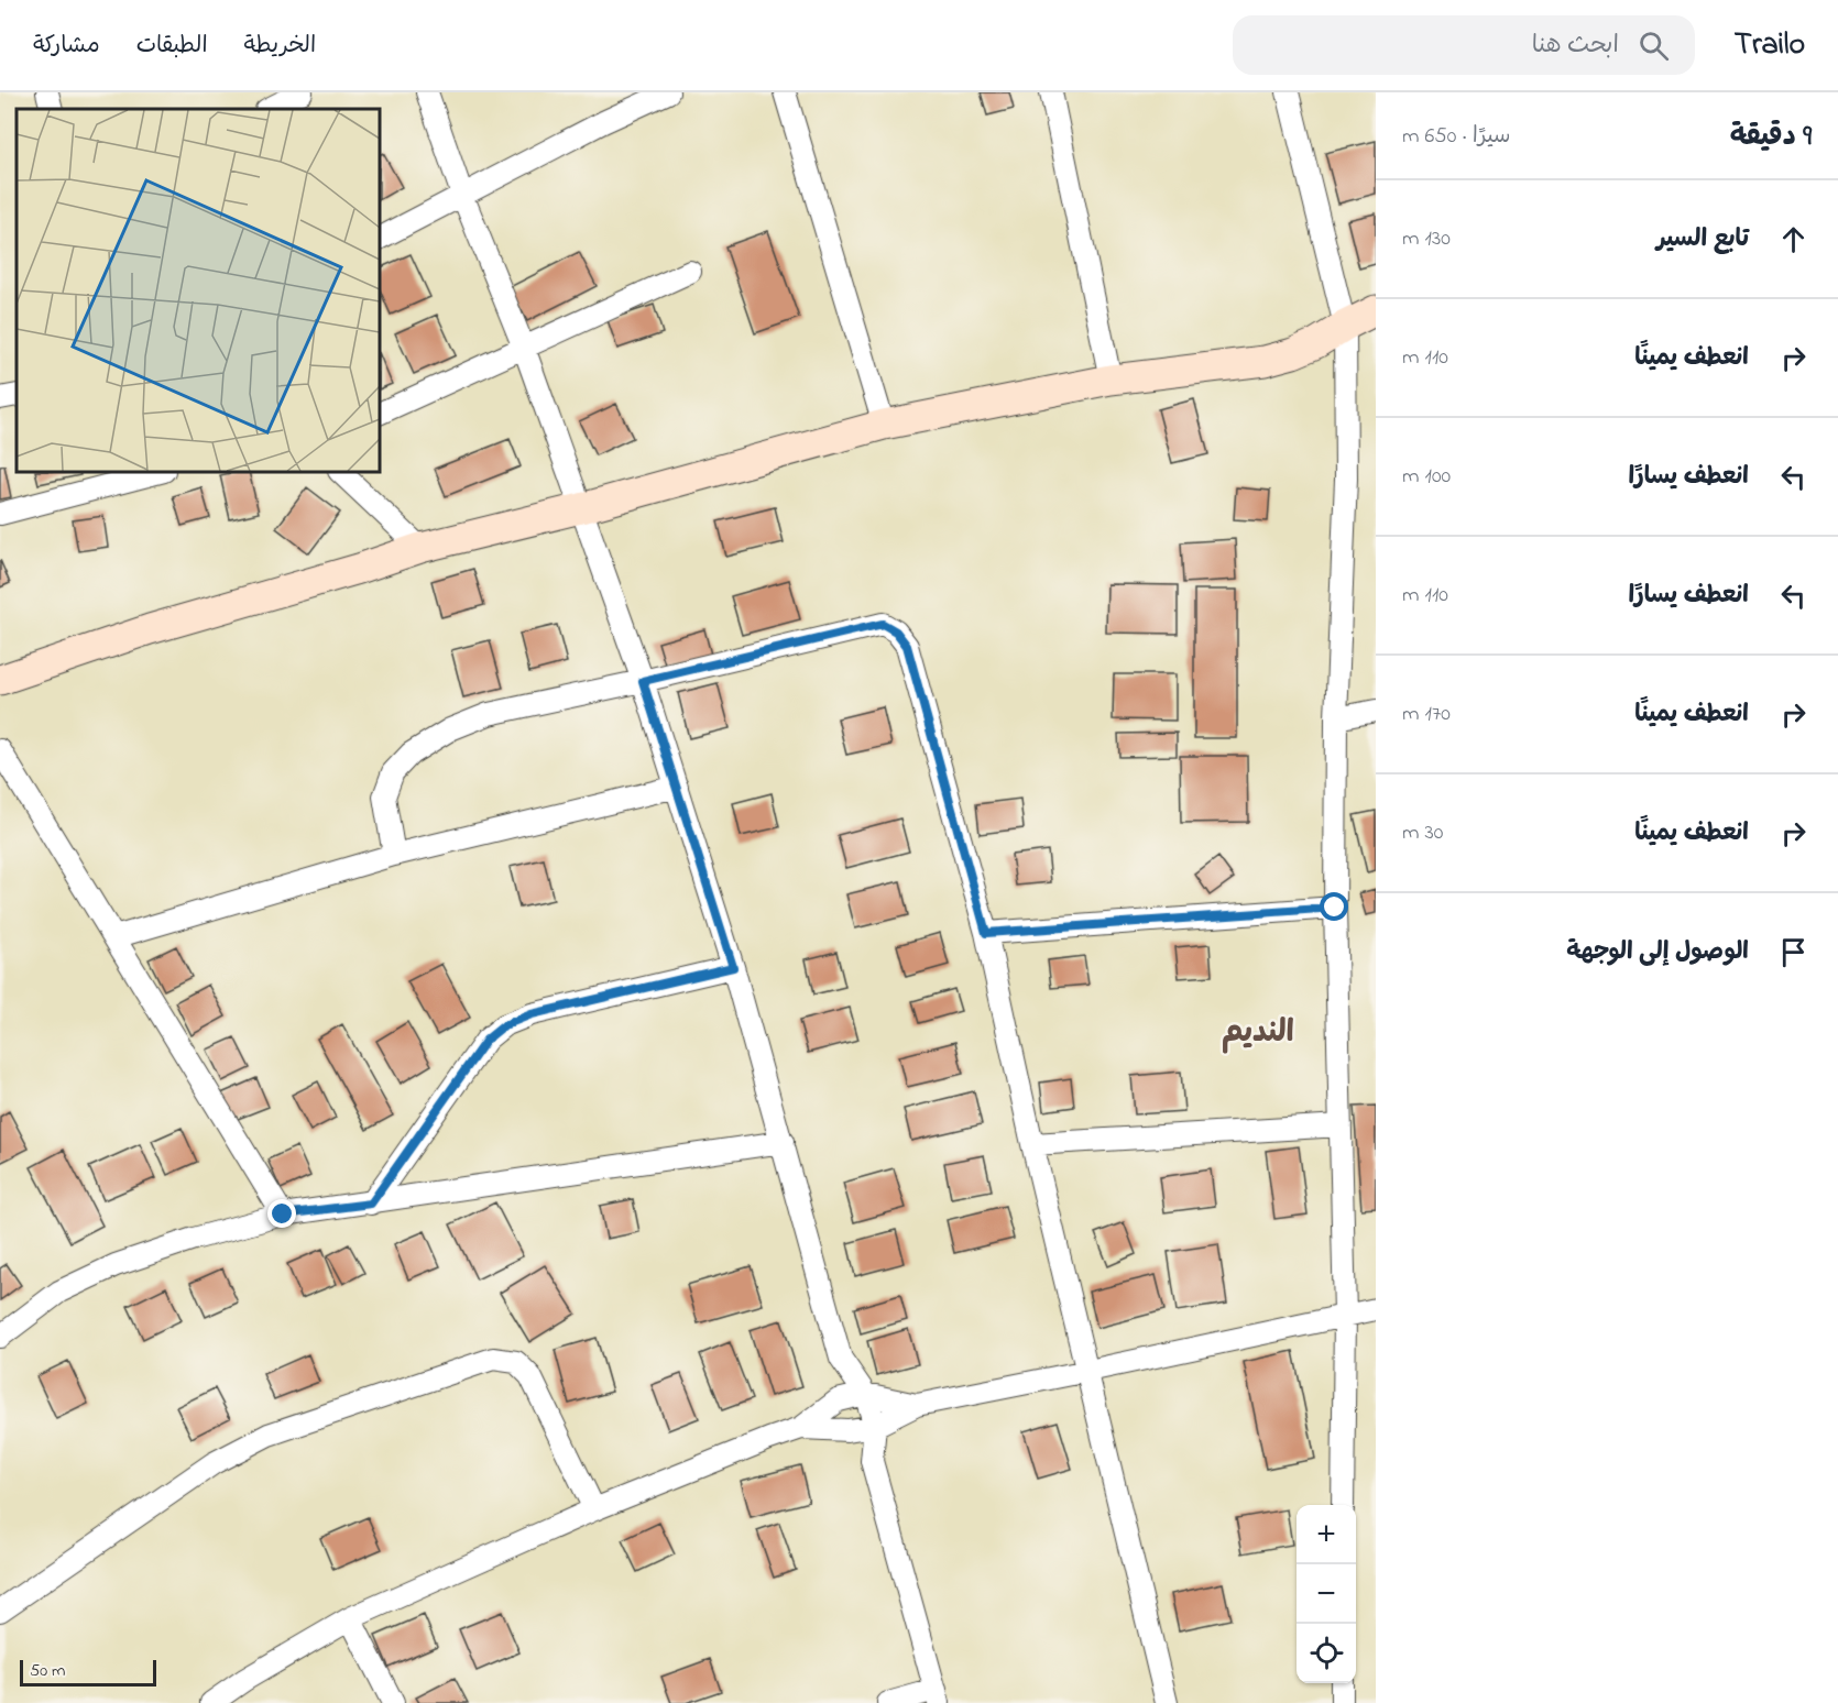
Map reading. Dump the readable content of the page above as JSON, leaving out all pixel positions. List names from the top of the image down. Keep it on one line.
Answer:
{"districts":["النديم"],"scale_bar":"50 m","page":{"header":"Trailo","search":"ابحث هنا","nav":["الخريطة","الطبقات","مشاركة"],"heading":["9 دقيقة","سيرًا · 650 m"],"list":[["تابع السير","130 m"],["انعطف يمينًا","110 m"],["انعطف يسارًا","100 m"],["انعطف يسارًا","110 m"],["انعطف يمينًا","170 m"],["انعطف يمينًا","30 m"],"الوصول إلى الوجهة"],"map_buttons":["+","−"],"scale":"50 m"}}
